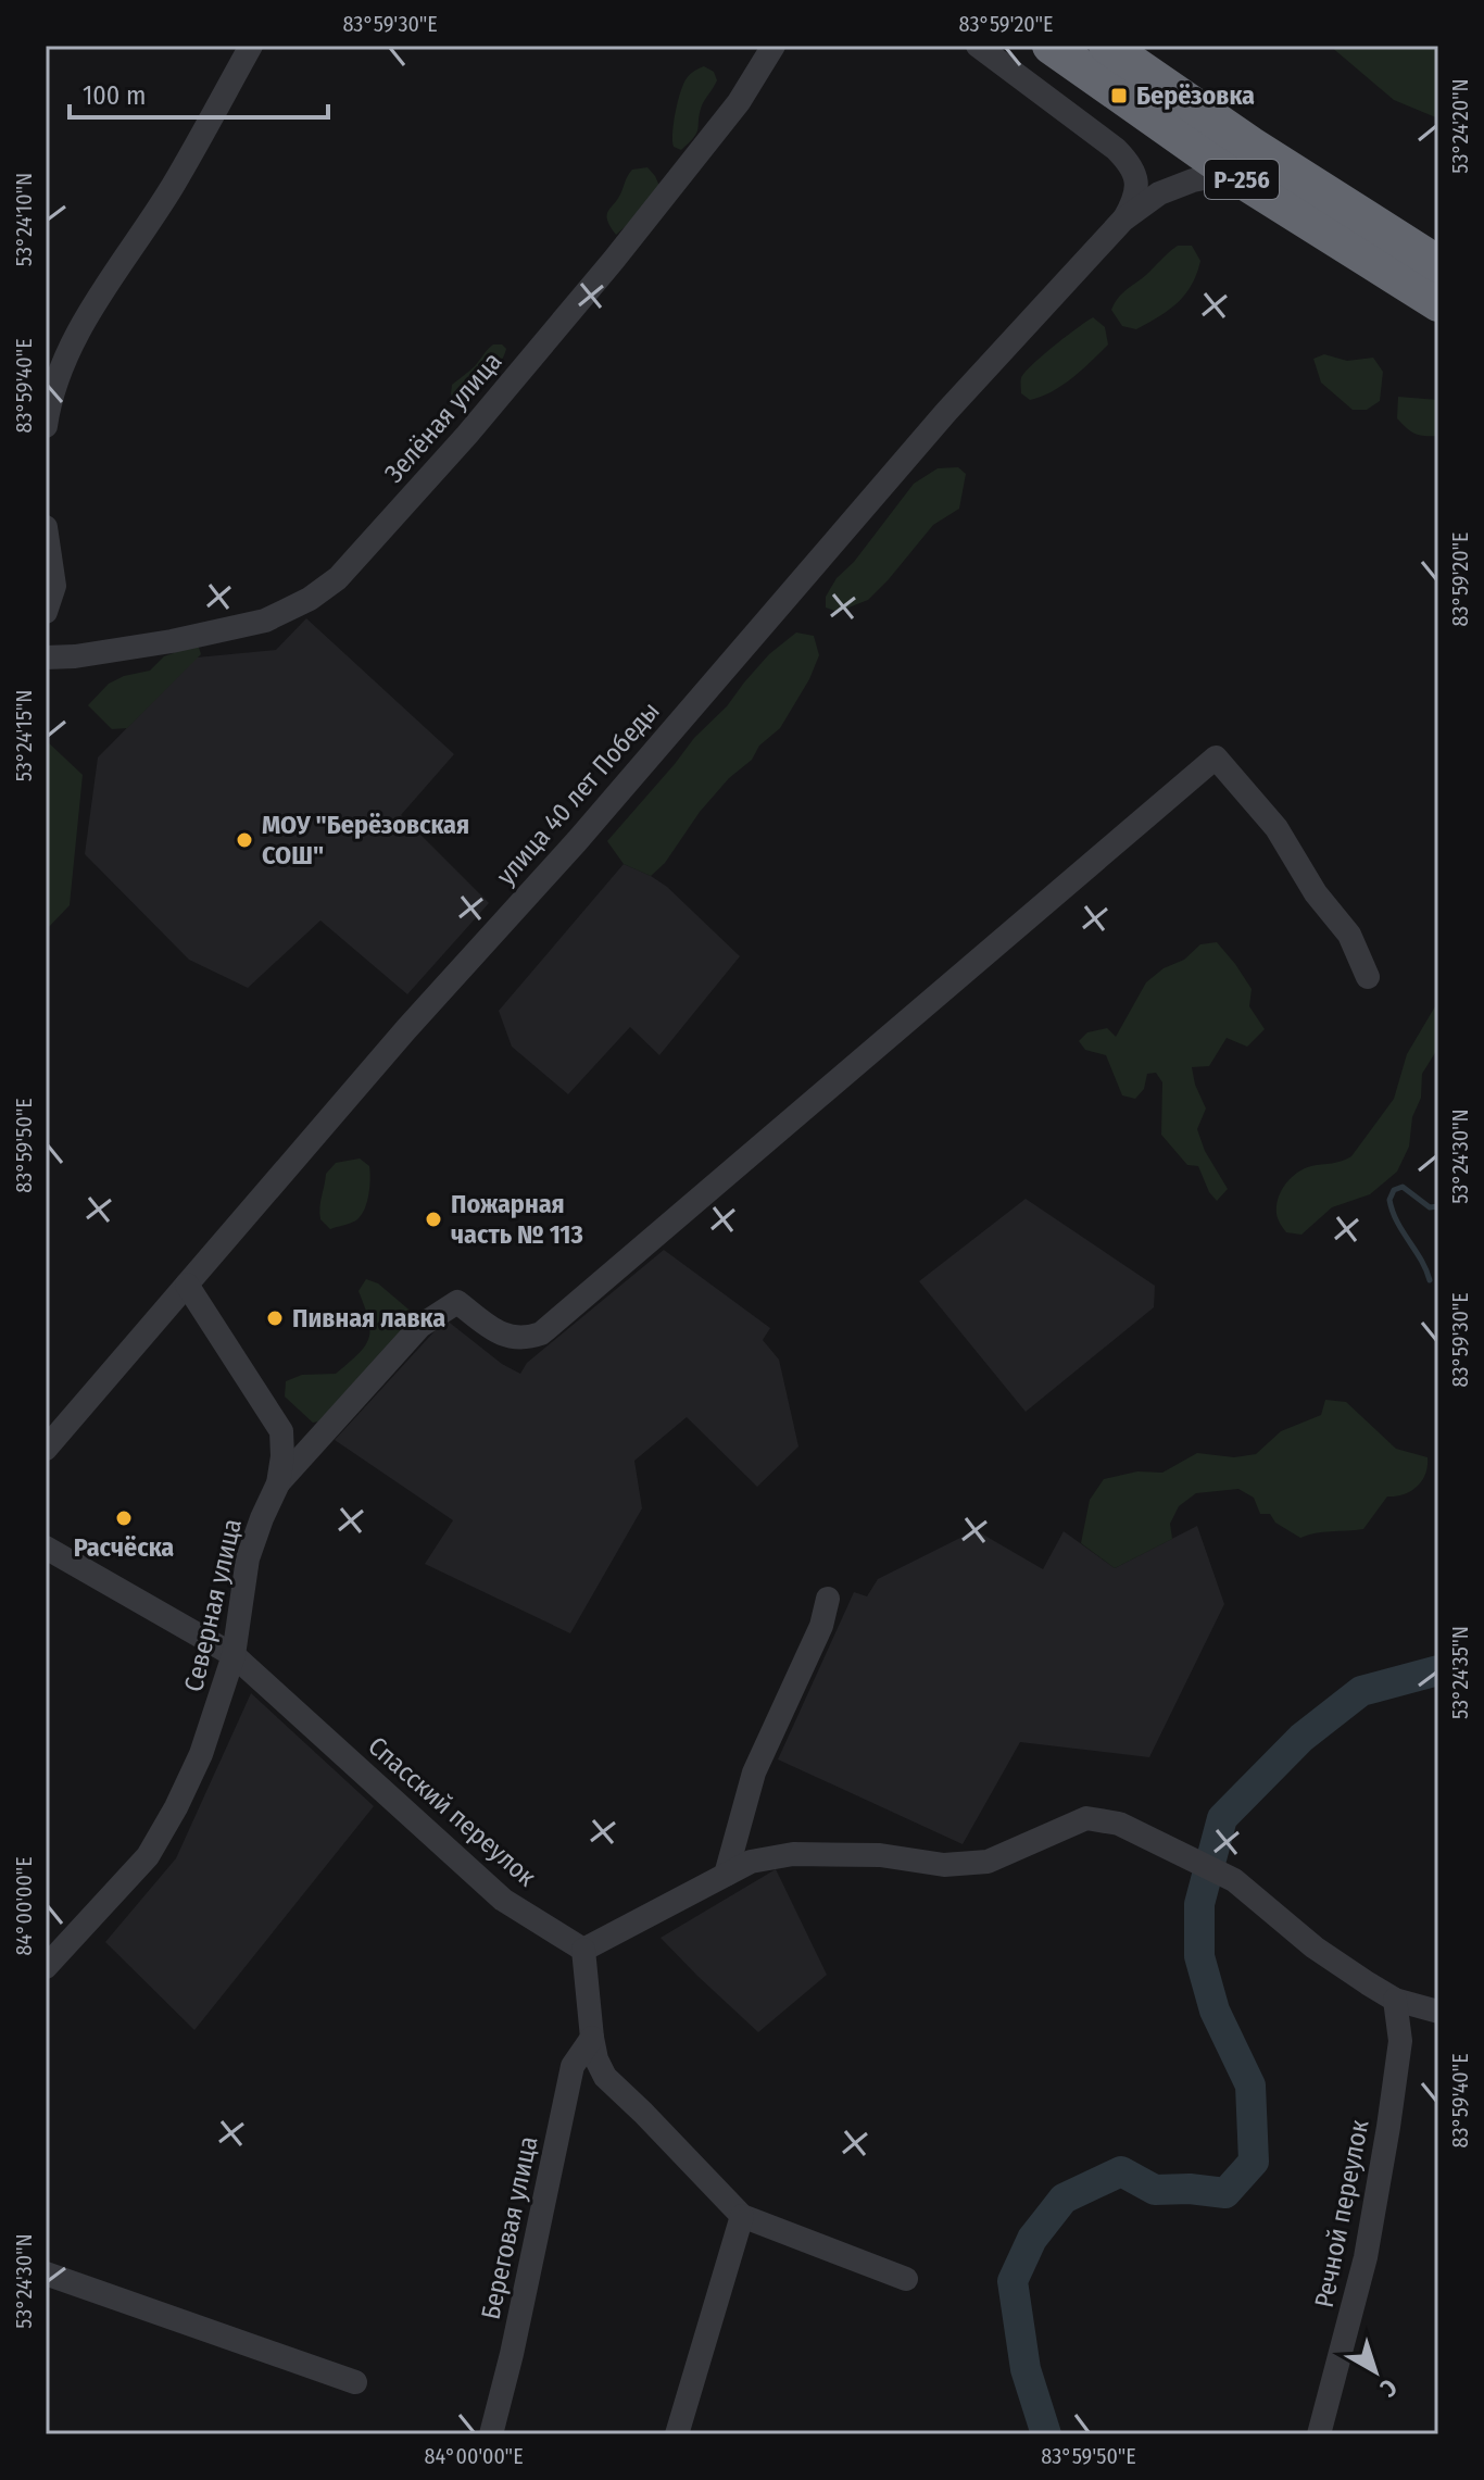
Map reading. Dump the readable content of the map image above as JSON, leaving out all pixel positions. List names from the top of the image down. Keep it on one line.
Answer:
{"streets":{"highway":["Р-256"],"street":["Зелёная улица","улица 40 лет Победы","Северная улица","Спасский переулок","Речной переулок","Береговая улица"]},"crossings":[["улица 40 лет Победы","Северная улица"],["Северная улица","Спасский переулок"]],"places":{"transit":["Берёзовка"],"other":["МОУ \"Берёзовская СОШ\"","Пожарная часть № 113","Пивная лавка","Расчёска"]},"scale_bar":"100 m","north":"bottom right","coordinates":["83°59'30\"E","83°59'20\"E","53°24'20\"N","53°24'10\"N","83°59'40\"E","53°24'15\"N","83°59'50\"E","53°24'30\"N","53°24'35\"N","84°00'00\"E"]}
